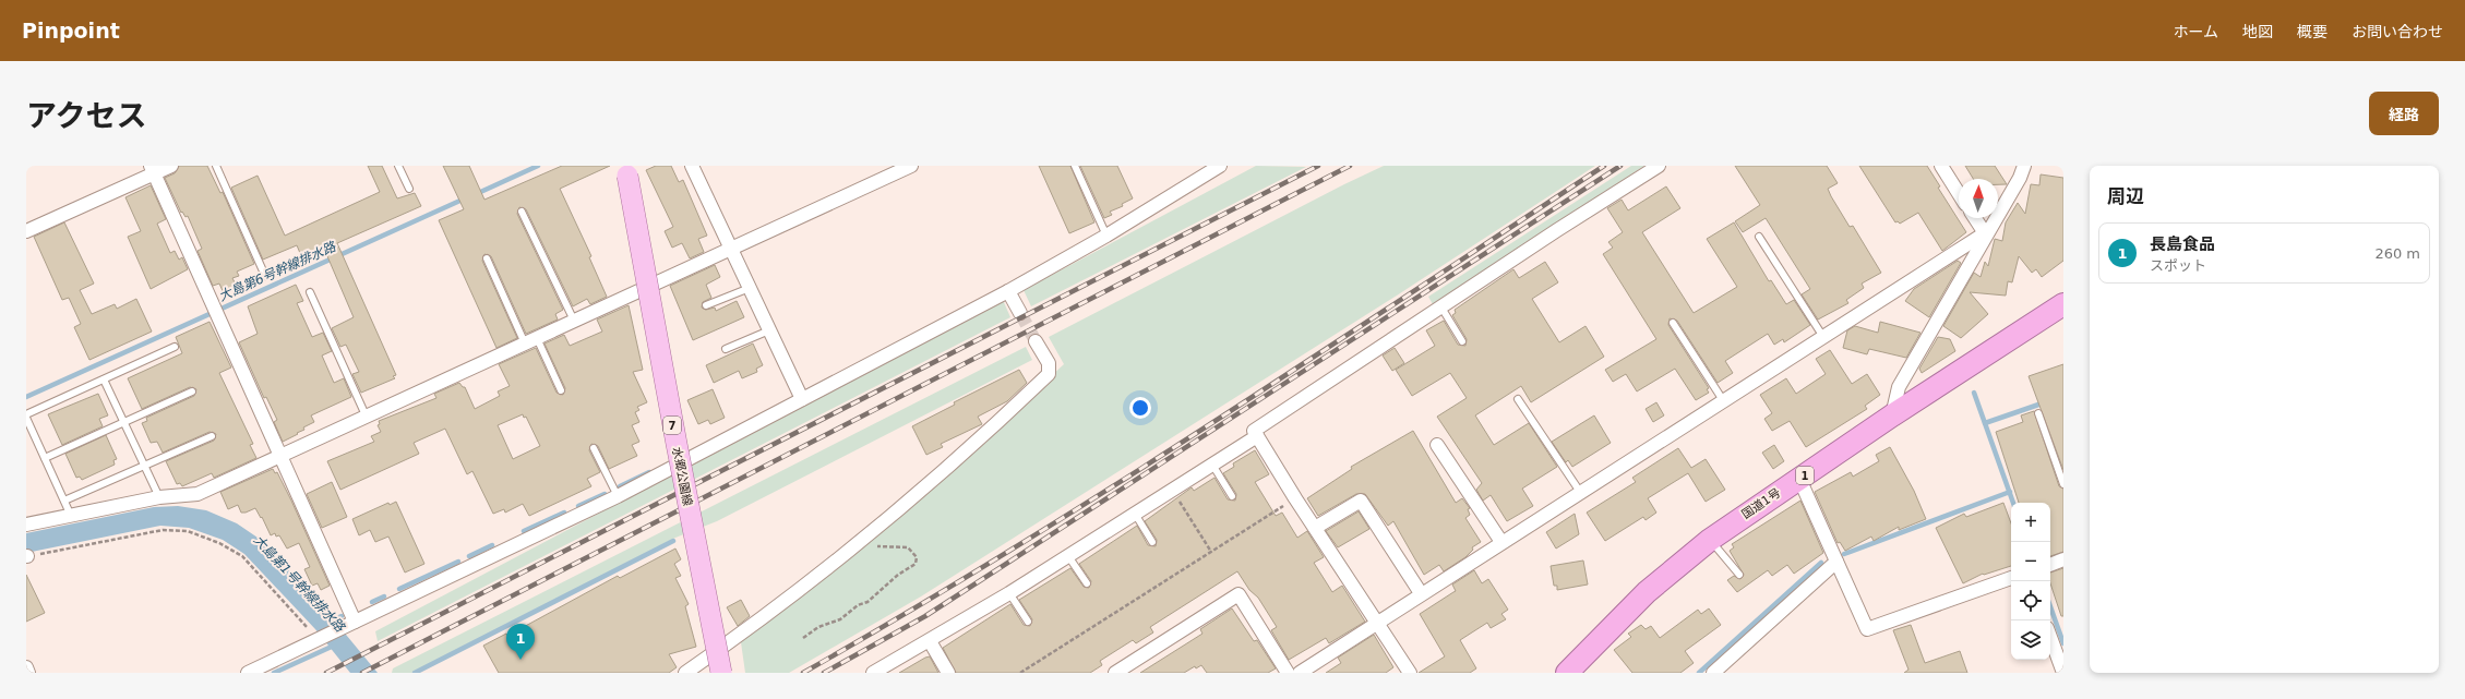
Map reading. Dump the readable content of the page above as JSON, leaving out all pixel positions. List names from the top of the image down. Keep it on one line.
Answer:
{"streets":{"highway":["1","国道1号"],"main road":["7","水郷公園線"]},"water":["大島第6号幹線排水路","大島第1号幹線排水路"],"north":"top","page":{"header":"Pinpoint","nav":["ホーム","地図","概要","お問い合わせ"],"title":"アクセス","buttons":"経路","heading":"周辺","list":[{"mark":"1","name":"長島食品","note":"スポット","value":"260 m"}],"map_buttons":["+","−"],"pins":"1"}}
